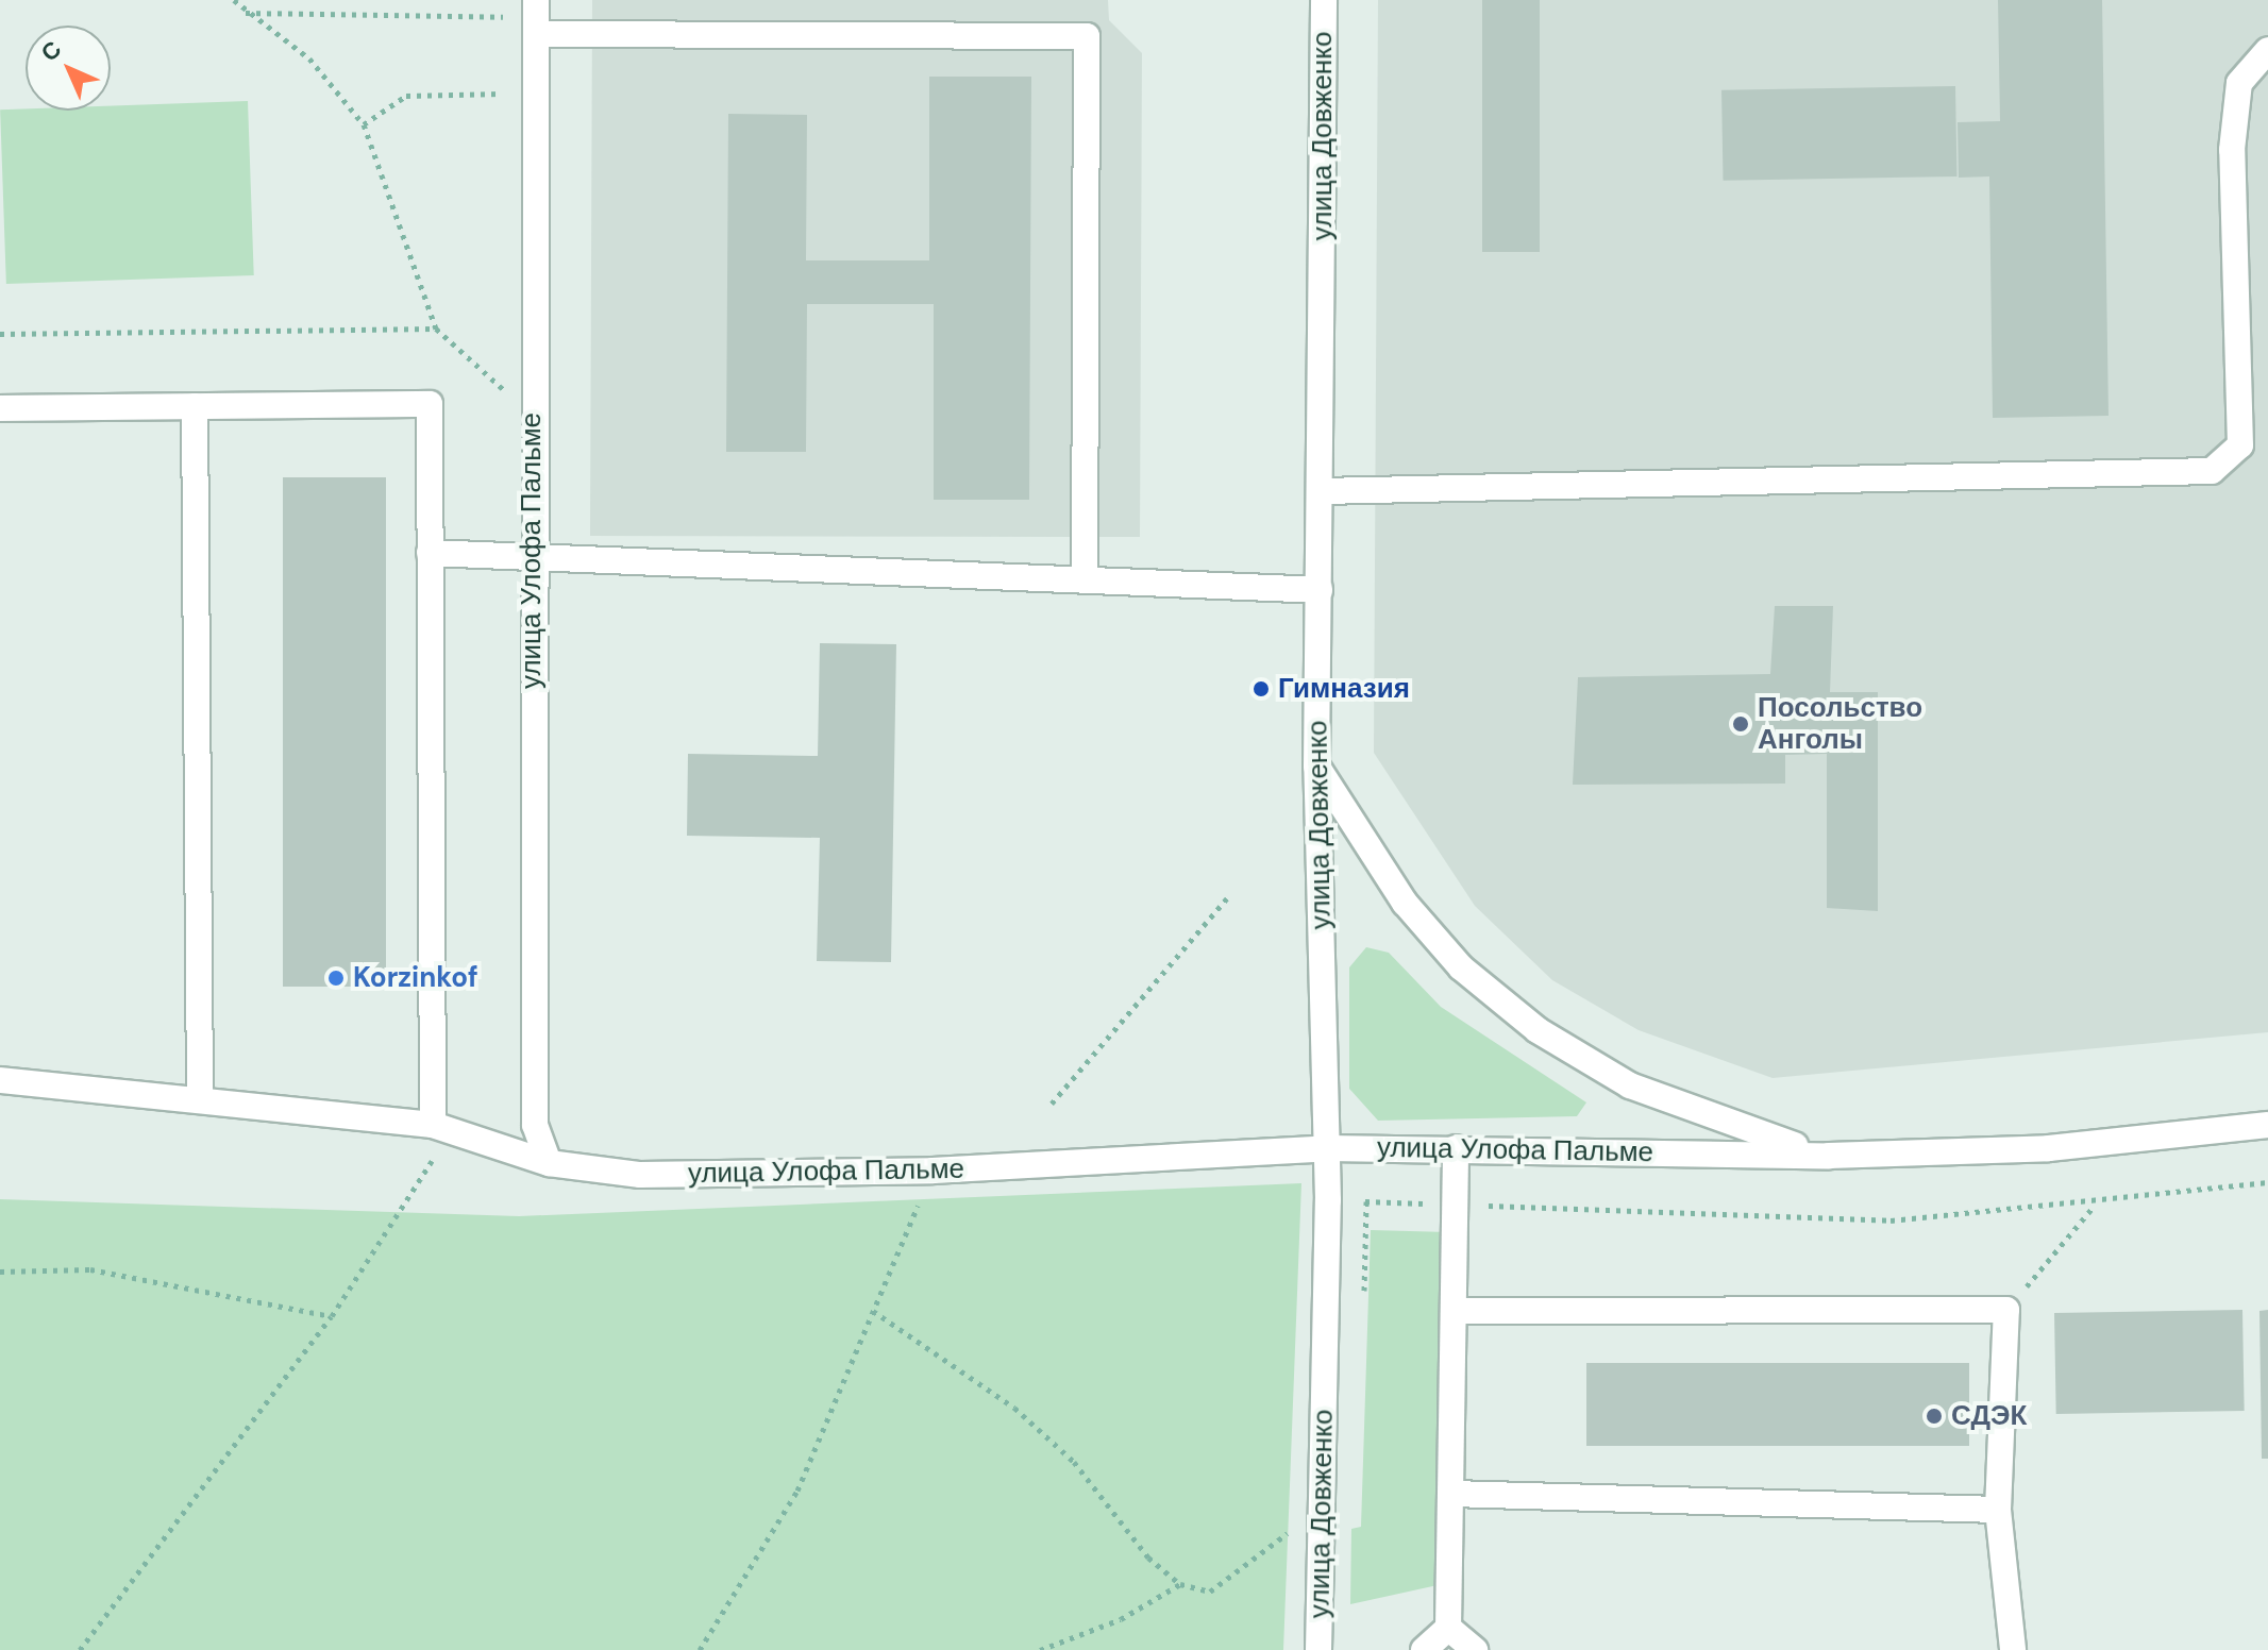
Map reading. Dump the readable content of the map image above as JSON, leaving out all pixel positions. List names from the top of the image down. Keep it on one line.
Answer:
{"streets":{"street":["улица Довженко","улица Улофа Пальме"]},"crossings":[["улица Довженко","улица Улофа Пальме"]],"places":["Гимназия","Посольство Анголы","Korzinkof","СДЭК"],"north":"top left"}
